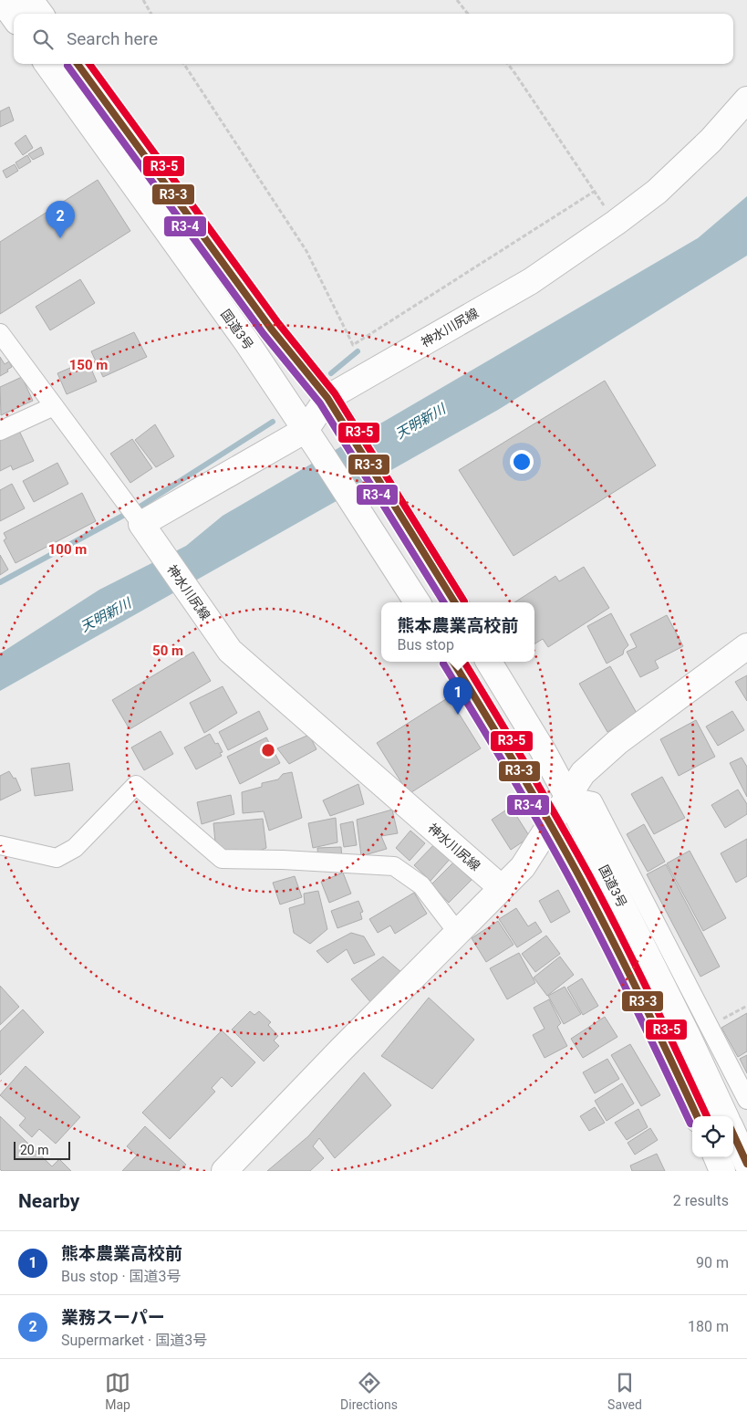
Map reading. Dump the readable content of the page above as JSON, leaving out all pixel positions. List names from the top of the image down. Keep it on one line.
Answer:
{"streets":{"main road":["神水川尻線","国道3号"]},"crossings":[["神水川尻線","国道3号"]],"water":["天明新川"],"lines":["transit line R3-3","transit line R3-5","transit line R3-4"],"scale_bar":"20 m","page":{"search":"Search here","pins":["2","1"],"popup":["熊本農業高校前","Bus stop"],"scale":"20 m","heading":["Nearby","2 results"],"list":[{"mark":"1","name":"熊本農業高校前","note":"Bus stop · 国道3号","value":"90 m"},{"mark":"2","name":"業務スーパー","note":"Supermarket · 国道3号","value":"180 m"}],"nav":["Map","Directions","Saved"]},"rings":["150 m","100 m","50 m"]}
